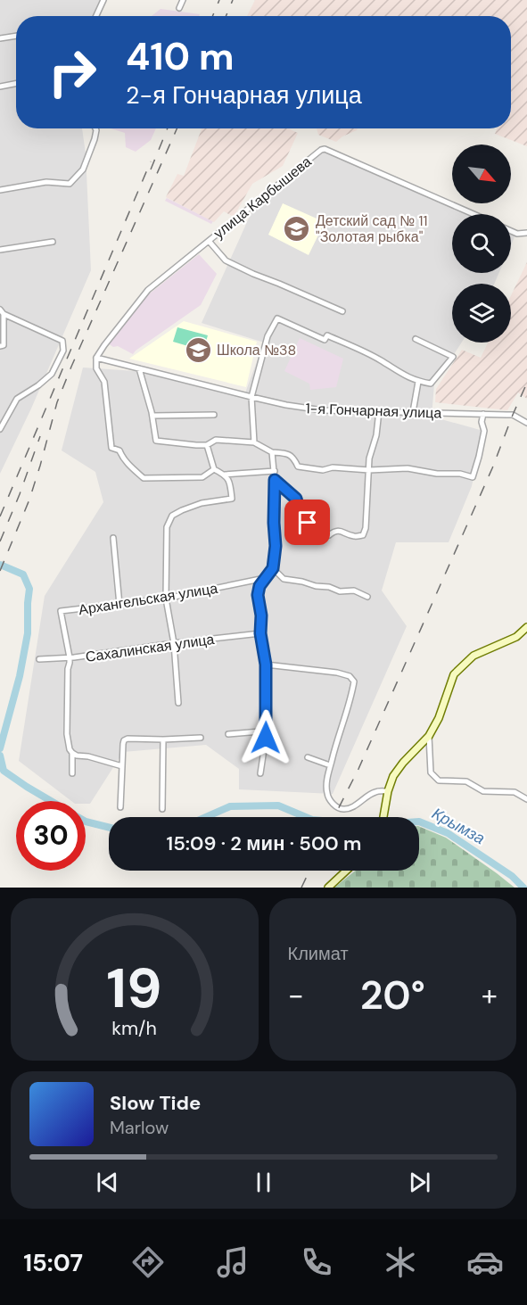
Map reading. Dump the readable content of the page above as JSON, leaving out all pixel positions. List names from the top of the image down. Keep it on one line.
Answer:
{"streets":{"street":["улица Карбышева","1-я Гончарная улица","Архангельская улица","Сахалинская улица"]},"crossings":[["улица Карбышева","1-я Гончарная улица"],["Архангельская улица","Сахалинская улица"]],"water":["Крымза"],"places":{"school or university":["Детский сад № 11 \"Золотая рыбка\"","Школа №38"]},"north":"bottom right","page":{"turn":["410 m","2-я Гончарная улица"],"limit":"30","trip":"15:09 · 2 мин · 500 m","tile":"Климат","heat":["−","20°","+"],"song":["Slow Tide","Marlow"],"tabs":"15:07","gauge":["19","km/h"]}}
